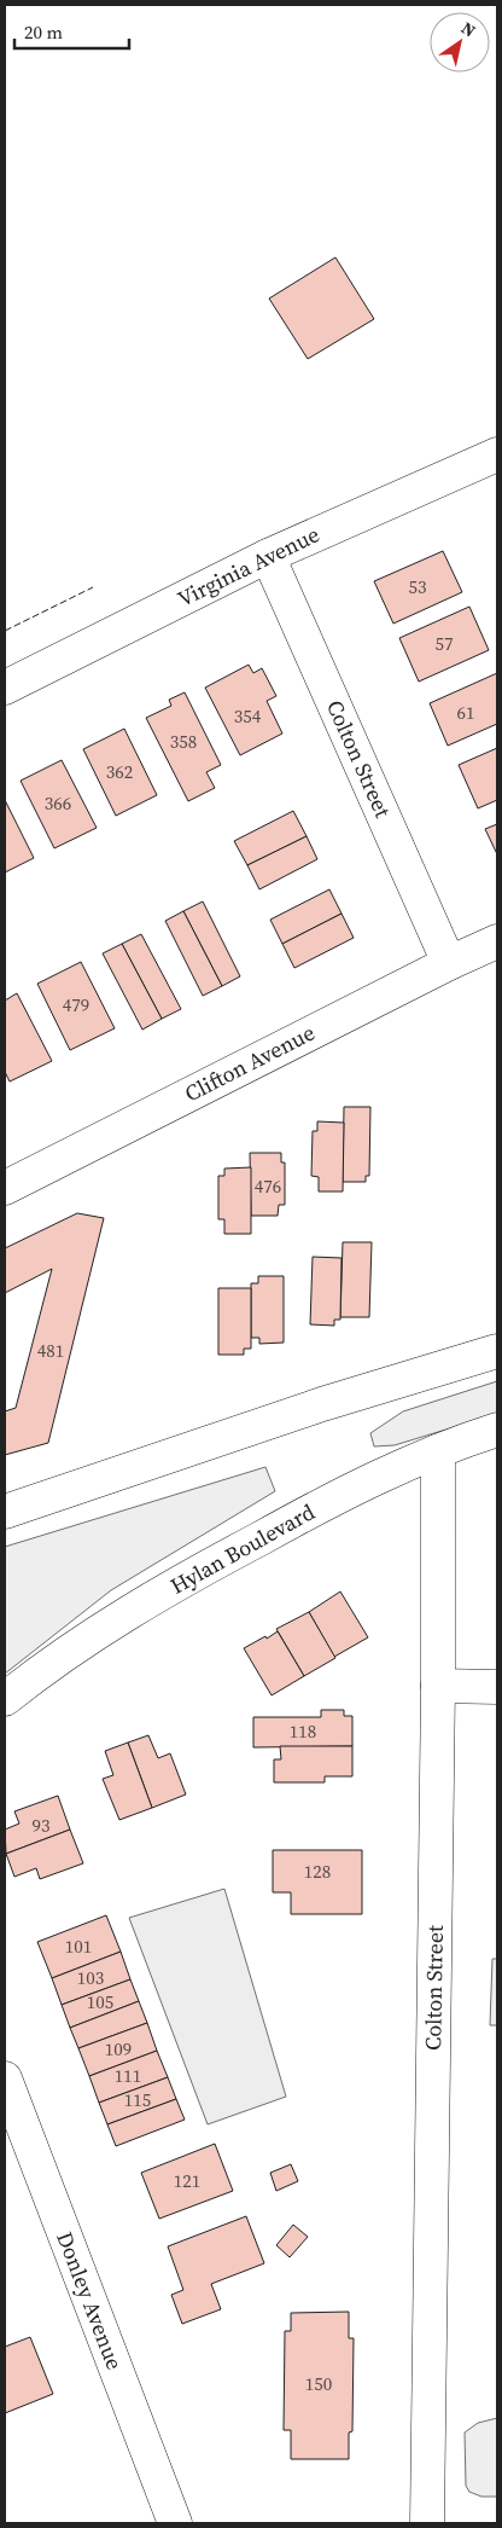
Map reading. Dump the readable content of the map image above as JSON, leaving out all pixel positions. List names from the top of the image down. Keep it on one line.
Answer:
{"streets":{"street":["Virginia Avenue","Colton Street","Clifton Avenue","Hylan Boulevard","Donley Avenue"]},"crossings":[["Virginia Avenue","Colton Street"],["Colton Street","Clifton Avenue"],["Colton Street","Hylan Boulevard"]],"house_numbers":["53","57","61","354","358","362","366","479","476","481","118","93","128","101","103","105","109","111","115","121","150"],"scale_bar":"20 m","north":"top right"}
